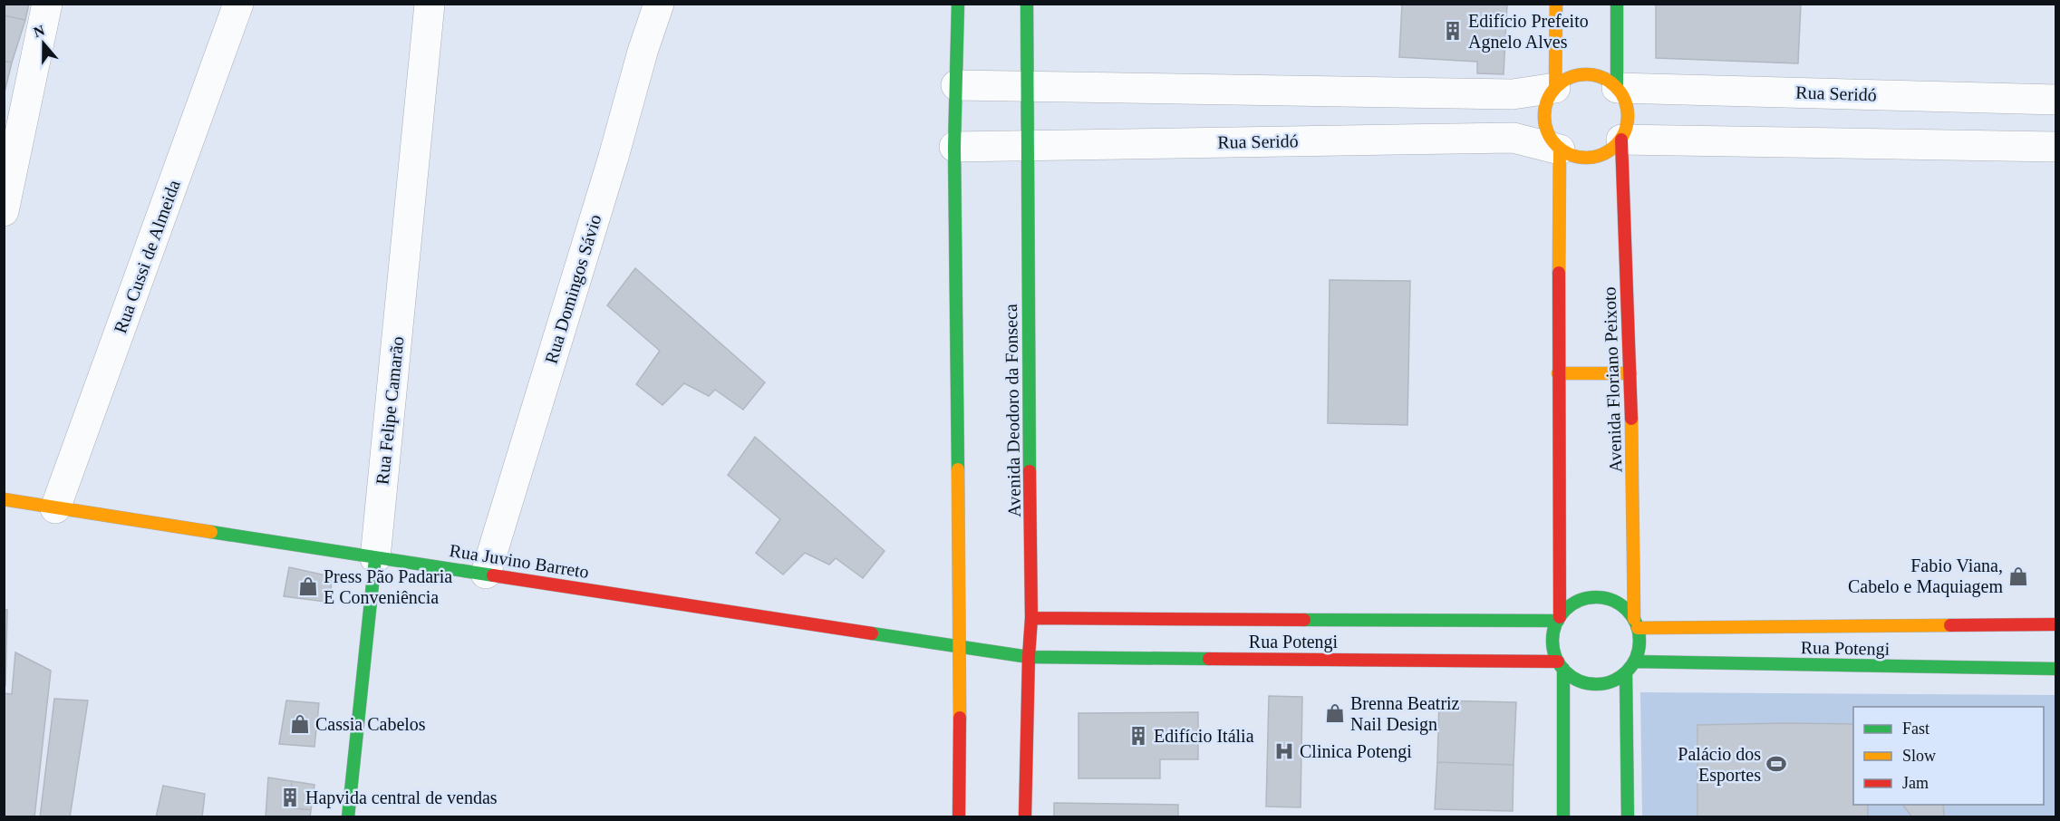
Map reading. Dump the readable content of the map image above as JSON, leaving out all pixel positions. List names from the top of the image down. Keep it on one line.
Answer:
{"streets":{"main road":["Avenida Floriano Peixoto","Rua Felipe Camarão","Avenida Deodoro da Fonseca","Rua Juvino Barreto","Rua Potengi"],"street":["Rua Seridó","Rua Cussi de Almeida","Rua Domingos Sávio"]},"crossings":[["Rua Seridó","Avenida Floriano Peixoto"],["Rua Seridó","Avenida Deodoro da Fonseca"],["Rua Cussi de Almeida","Rua Juvino Barreto"],["Rua Domingos Sávio","Rua Juvino Barreto"],["Avenida Floriano Peixoto","Rua Potengi"],["Rua Felipe Camarão","Rua Juvino Barreto"],["Avenida Deodoro da Fonseca","Rua Juvino Barreto"],["Avenida Deodoro da Fonseca","Rua Potengi"],["Rua Juvino Barreto","Rua Potengi"]],"places":{"building":["Edifício Prefeito Agnelo Alves","Edifício Itália","Hapvida central de vendas"],"shop":["Fabio Viana, Cabelo e Maquiagem","Press Pão Padaria E Conveniência","Brenna Beatriz Nail Design","Cassia Cabelos"],"hospital":["Clinica Potengi"],"sports":["Palácio dos Esportes"]},"legend":["Fast","Slow","Jam"],"north":"top"}
